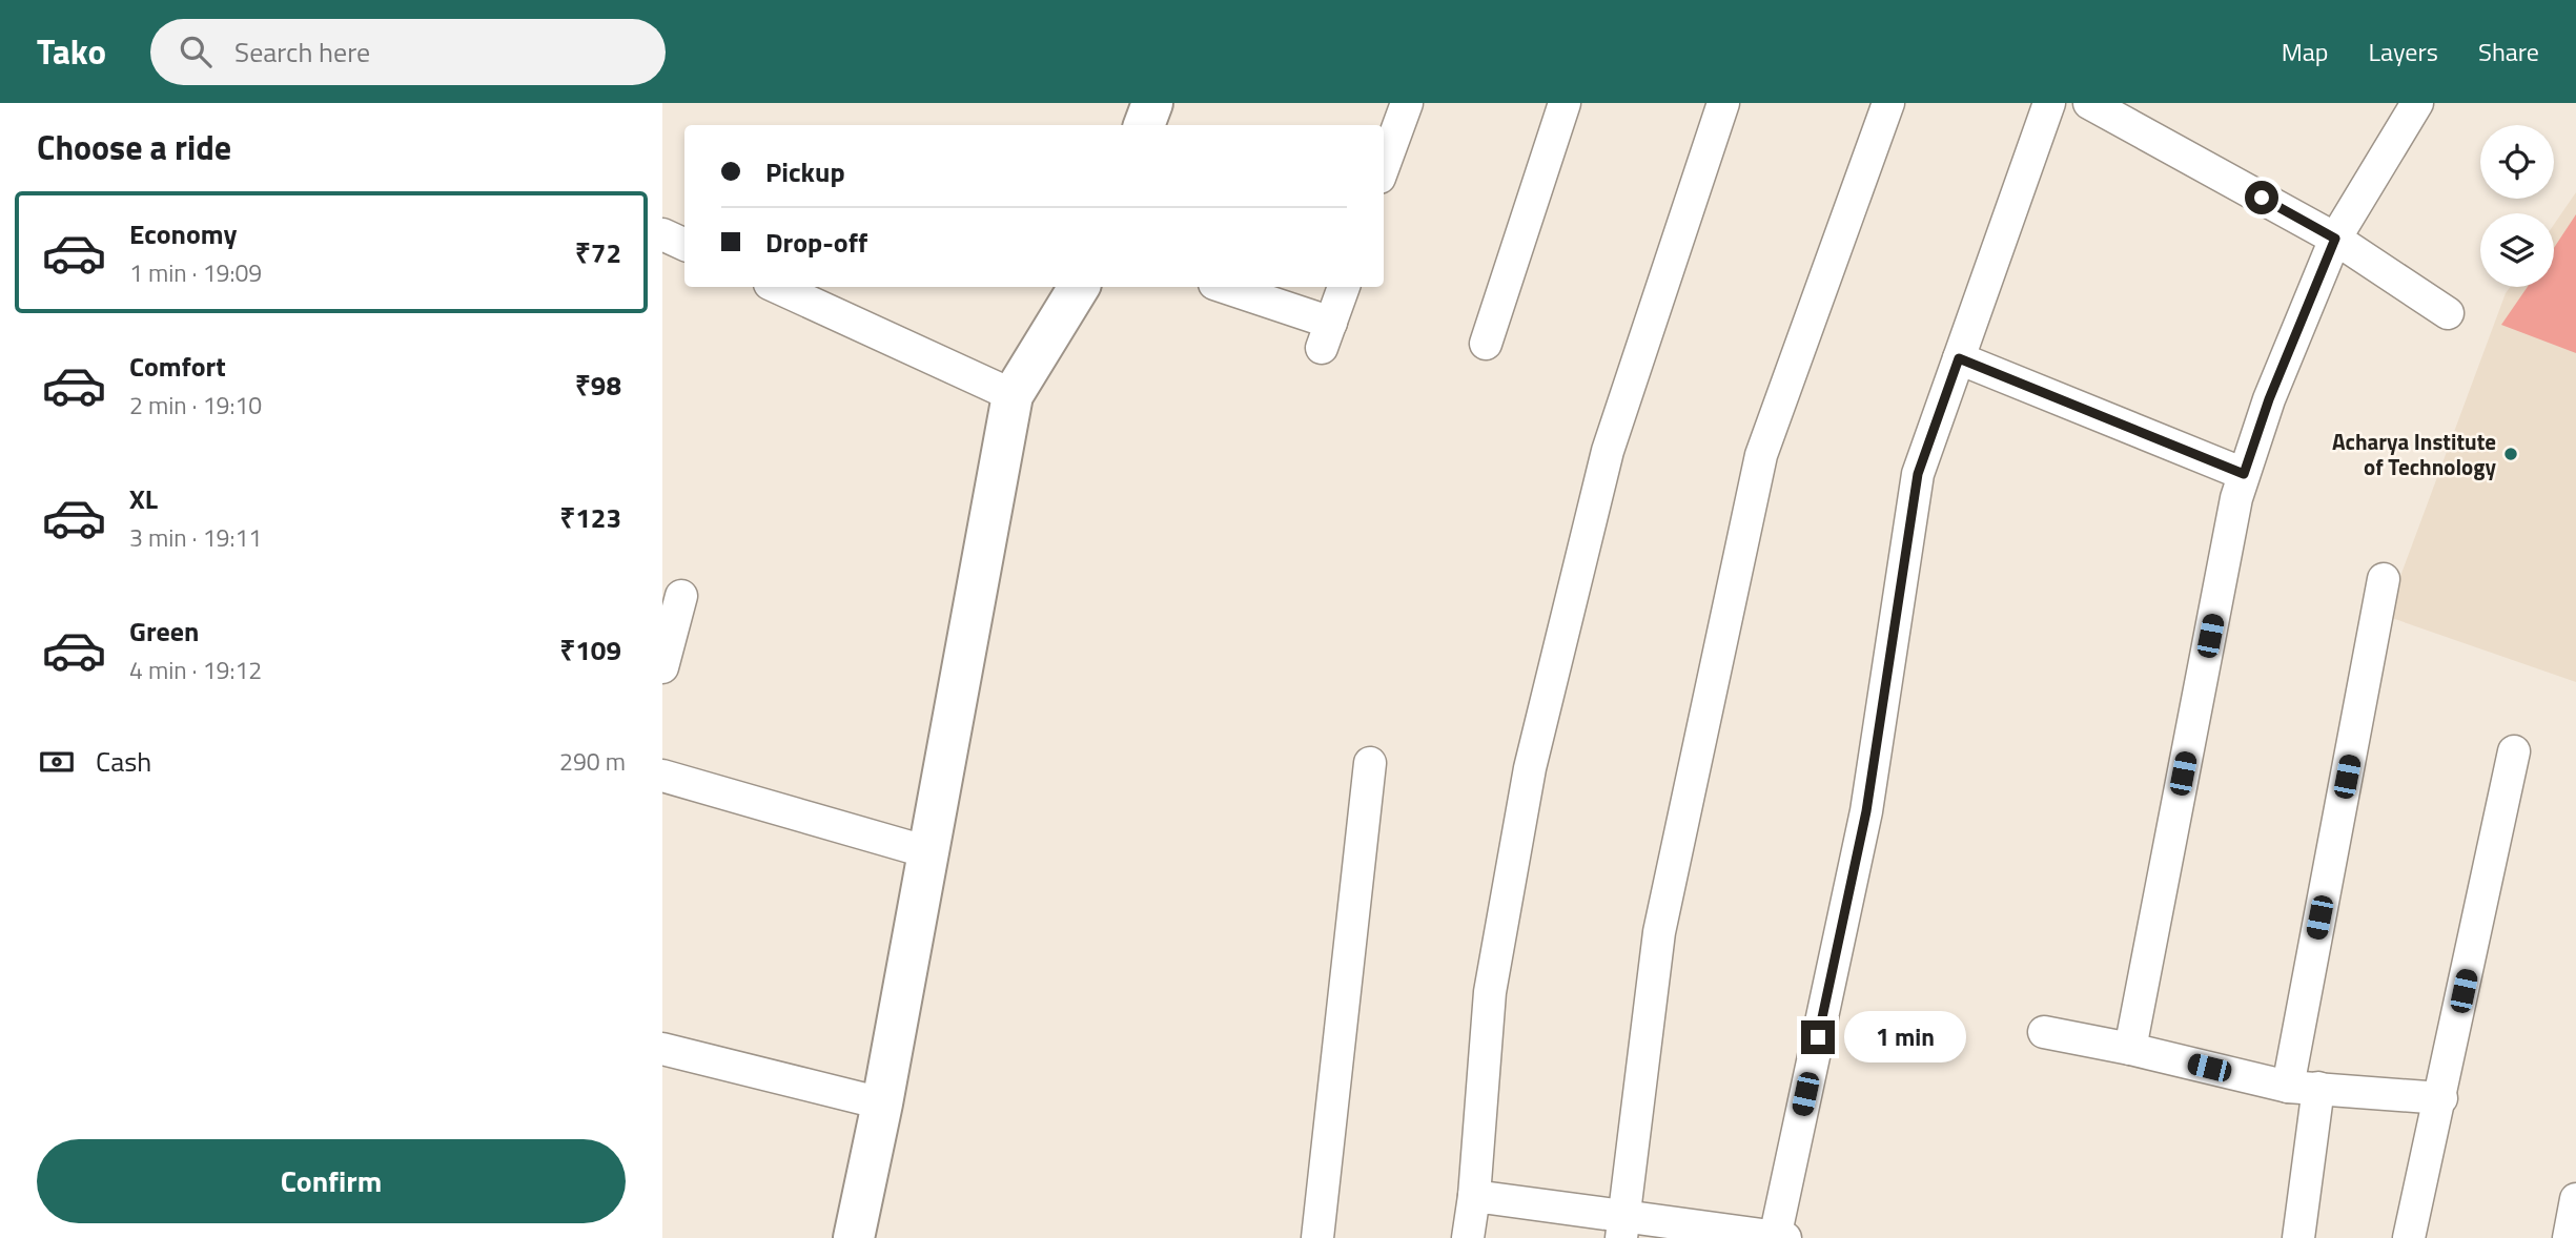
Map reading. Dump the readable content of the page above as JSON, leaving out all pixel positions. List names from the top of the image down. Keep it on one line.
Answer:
{"places":["Acharya Institute of Technology"],"page":{"header":"Tako","search":"Search here","nav":["Map","Layers","Share"],"heading":"Choose a ride","banner":["Pickup","Drop-off"],"list":[{"name":"Economy","note":"1 min · 19:09","value":"₹72"},{"name":"Comfort","note":"2 min · 19:10","value":"₹98"},{"name":"XL","note":"3 min · 19:11","value":"₹123"},{"name":"Green","note":"4 min · 19:12","value":"₹109"}],"pay":["Cash","290 m"],"bubble":"1 min","buttons":"Confirm"}}
